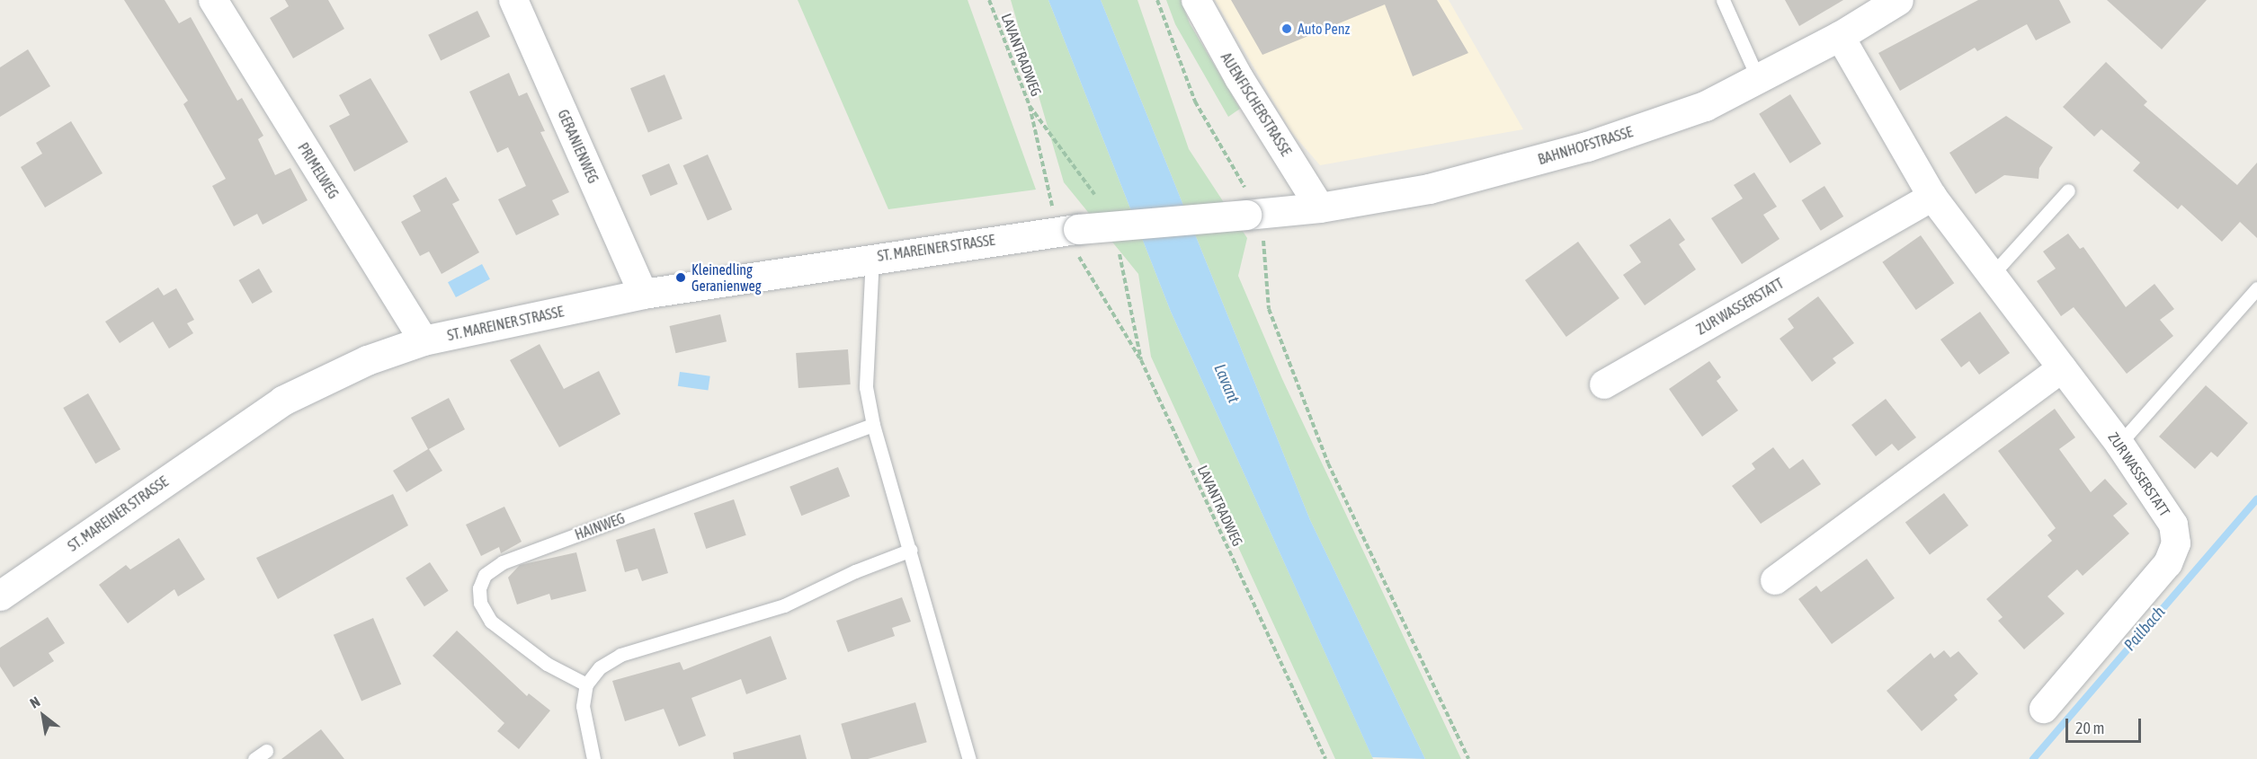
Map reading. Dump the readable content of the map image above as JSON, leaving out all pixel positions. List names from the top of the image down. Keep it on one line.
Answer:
{"streets":{"street":["AUENFISCHERSTRASSE","BAHNHOFSTRASSE","GERANIENWEG","PRIMELWEG","ST. MAREINER STRASSE","ZUR WASSERSTATT"],"lane":["HAINWEG"],"path":["LAVANTRADWEG"]},"crossings":[["AUENFISCHERSTRASSE","BAHNHOFSTRASSE"],["BAHNHOFSTRASSE","ST. MAREINER STRASSE"],["BAHNHOFSTRASSE","ZUR WASSERSTATT"],["GERANIENWEG","ST. MAREINER STRASSE"],["PRIMELWEG","ST. MAREINER STRASSE"]],"water":["Lavant","Pailbach"],"places":["Auto Penz","Kleinedling Geranienweg"],"scale_bar":"20 m","north":"top left"}
